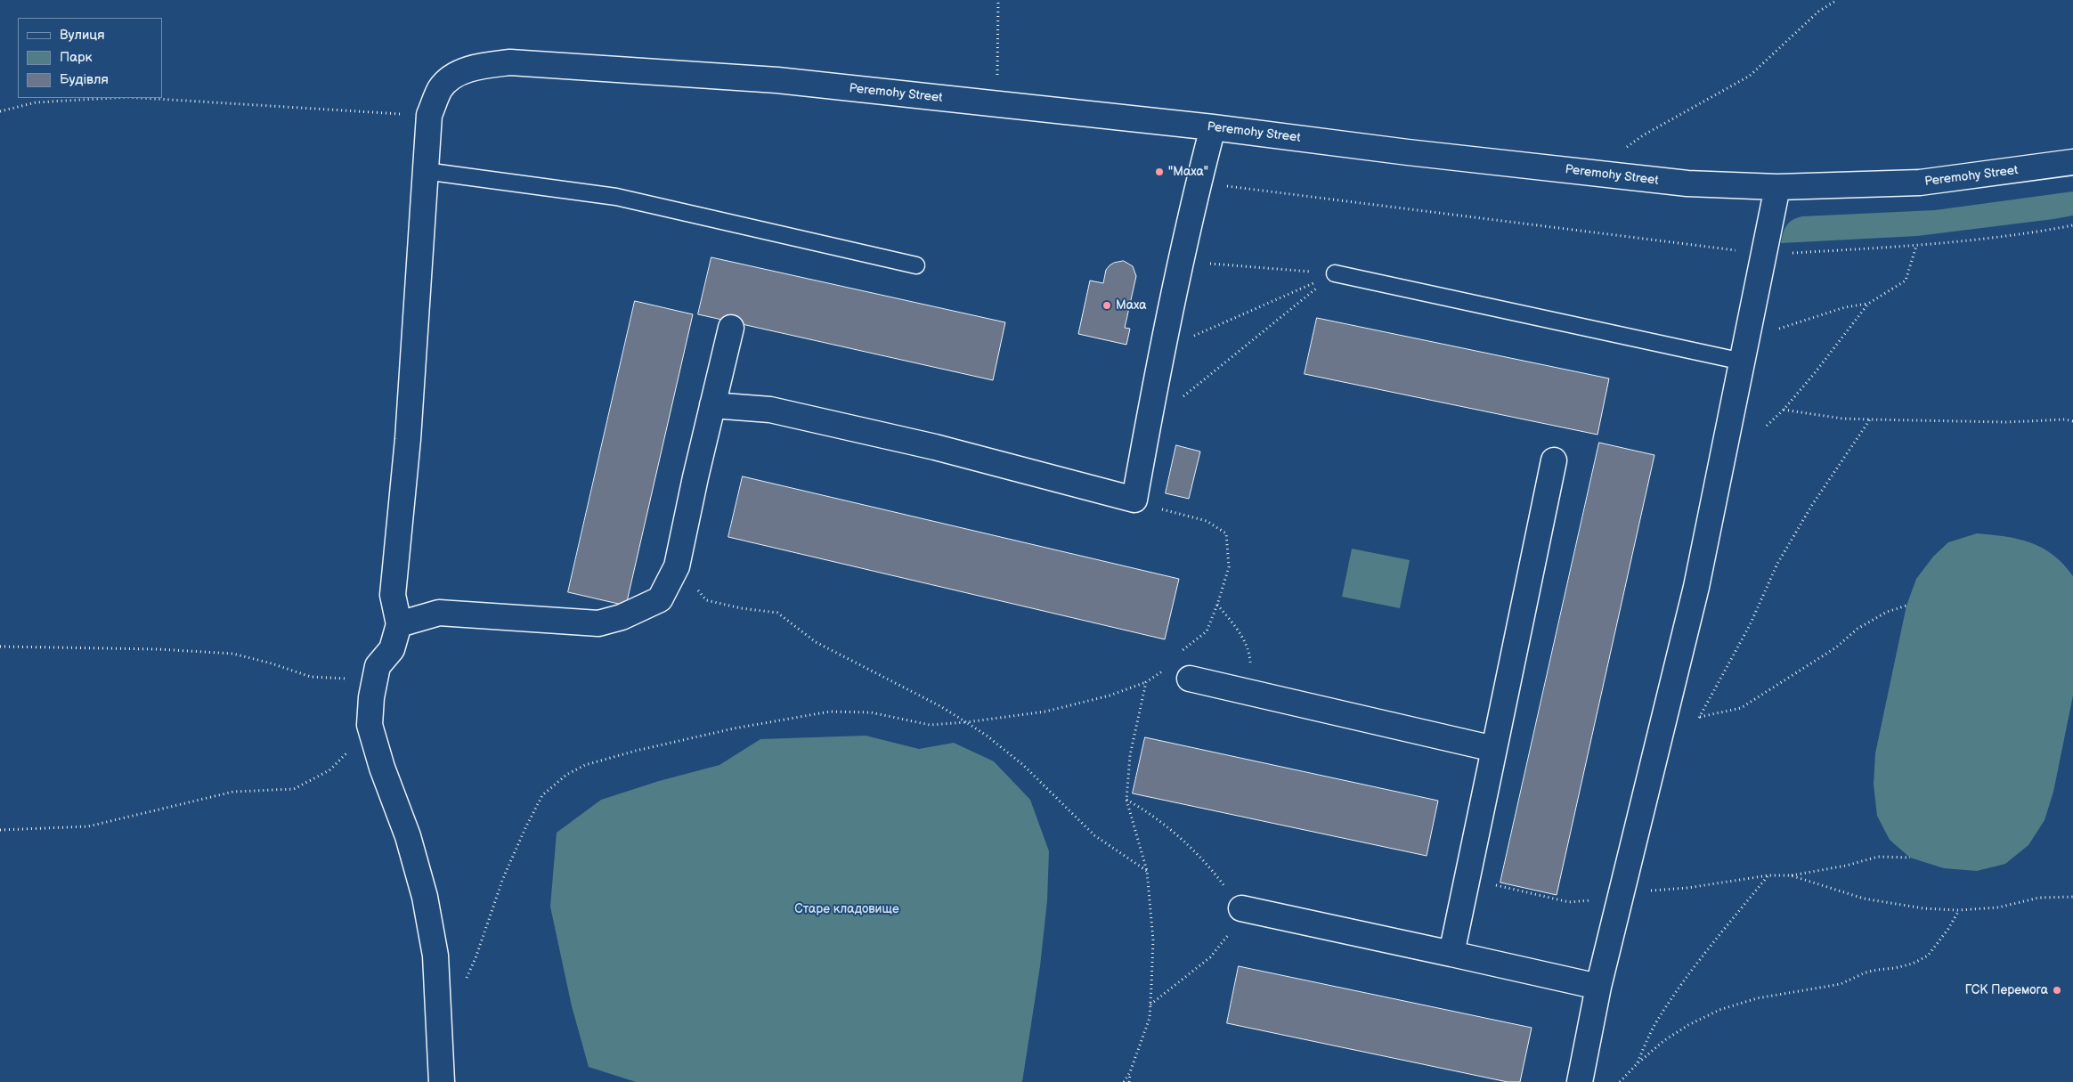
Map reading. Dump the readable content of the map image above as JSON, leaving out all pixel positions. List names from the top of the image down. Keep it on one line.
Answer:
{"streets":{"street":["Peremohy Street"]},"parks":["Старе кладовище"],"places":["\"Маха\"","Маха","ГСК Перемога"],"legend":["Вулиця","Парк","Будівля"]}
